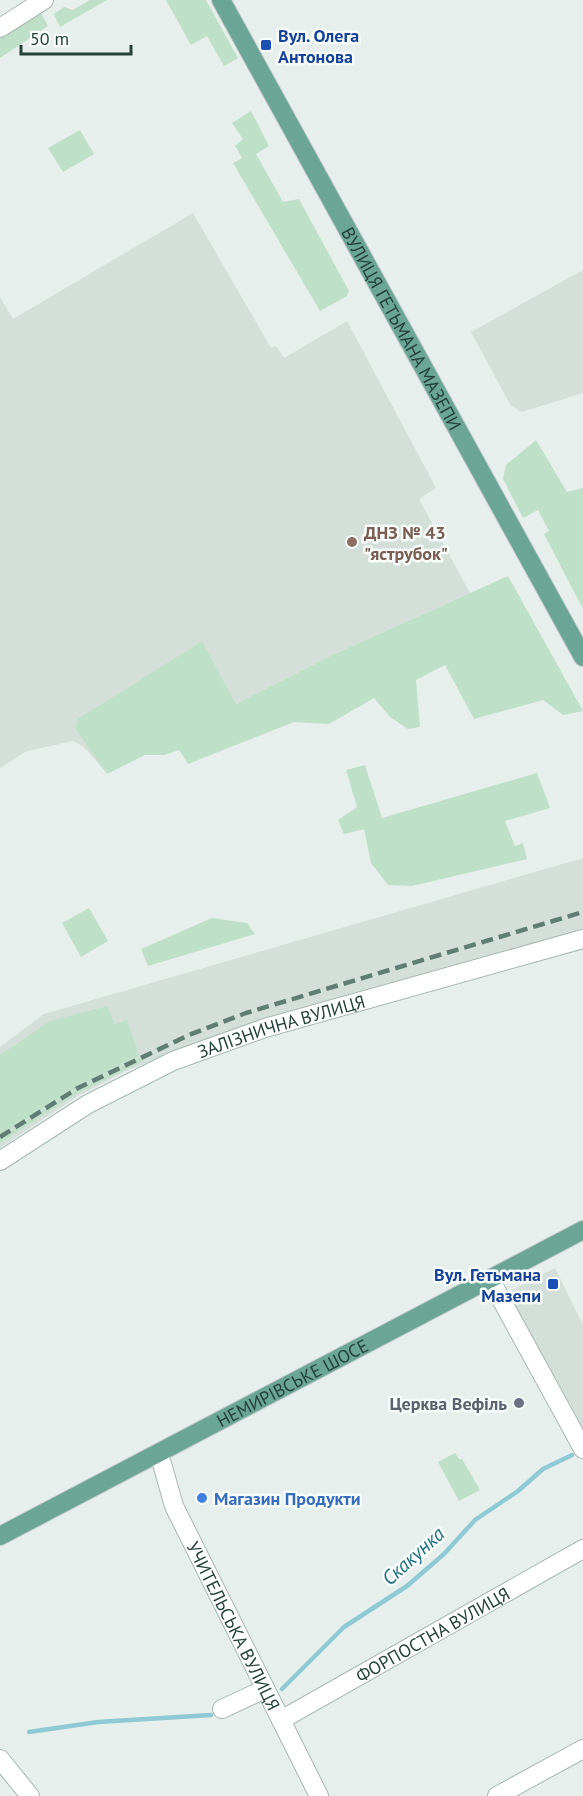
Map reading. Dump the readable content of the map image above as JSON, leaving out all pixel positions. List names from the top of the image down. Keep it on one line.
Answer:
{"streets":{"main road":["ВУЛИЦЯ ГЕТЬМАНА МАЗЕПИ","НЕМИРІВСЬКЕ ШОСЕ"],"street":["ЗАЛІЗНИЧНА ВУЛИЦЯ","УЧИТЕЛЬСЬКА ВУЛИЦЯ","ФОРПОСТНА ВУЛИЦЯ"]},"crossings":[["НЕМИРІВСЬКЕ ШОСЕ","УЧИТЕЛЬСЬКА ВУЛИЦЯ"],["УЧИТЕЛЬСЬКА ВУЛИЦЯ","ФОРПОСТНА ВУЛИЦЯ"]],"water":["Скакунка"],"places":{"transit":["Вул. Олега Антонова","Вул. Гетьмана Мазепи"],"other":["ДНЗ № 43 \"яструбок\"","Церква Вефіль","Магазин Продукти"]},"scale_bar":"50 m"}
